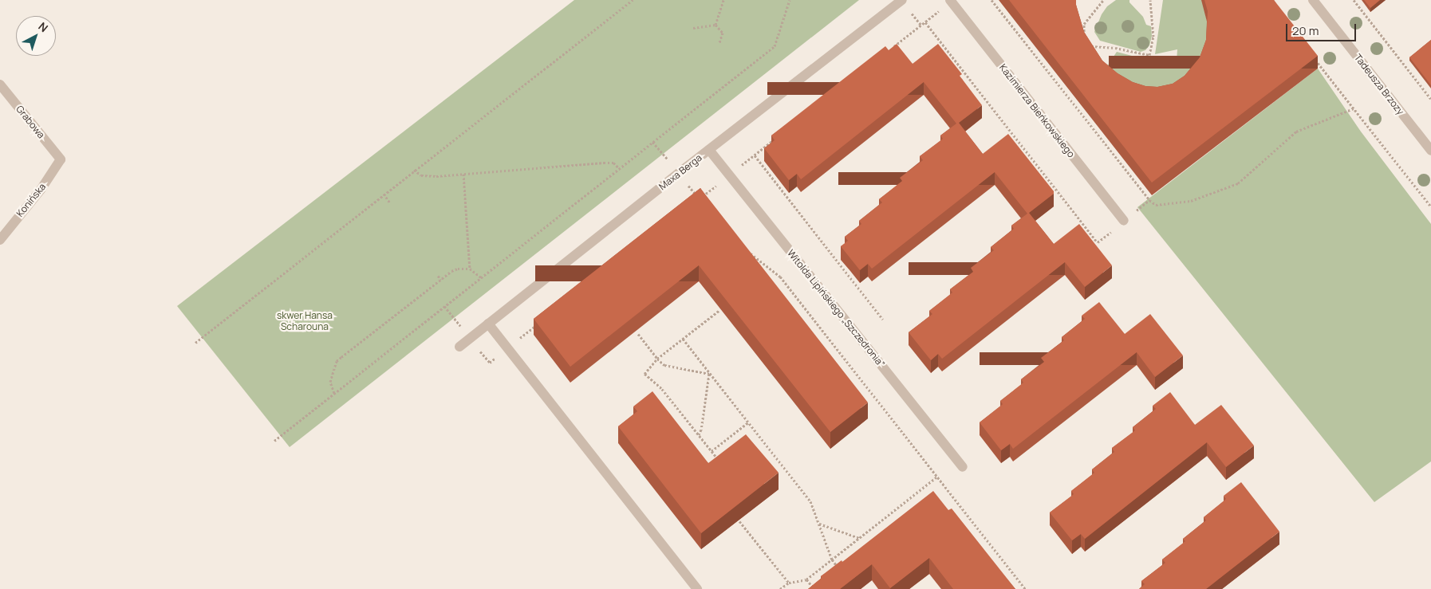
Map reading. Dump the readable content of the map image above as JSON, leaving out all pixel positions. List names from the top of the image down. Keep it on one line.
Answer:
{"streets":{"street":["Tadeusza Brzozy","Kazimierza Bieńkowskiego","Grabowa","Maxa Berga","Konińska","Witolda Lipińskiego „Szczedronia”"]},"crossings":[["Grabowa","Konińska"],["Maxa Berga","Witolda Lipińskiego „Szczedronia”"]],"parks":["skwer Hansa Scharouna"],"scale_bar":"20 m","north":"top right"}
